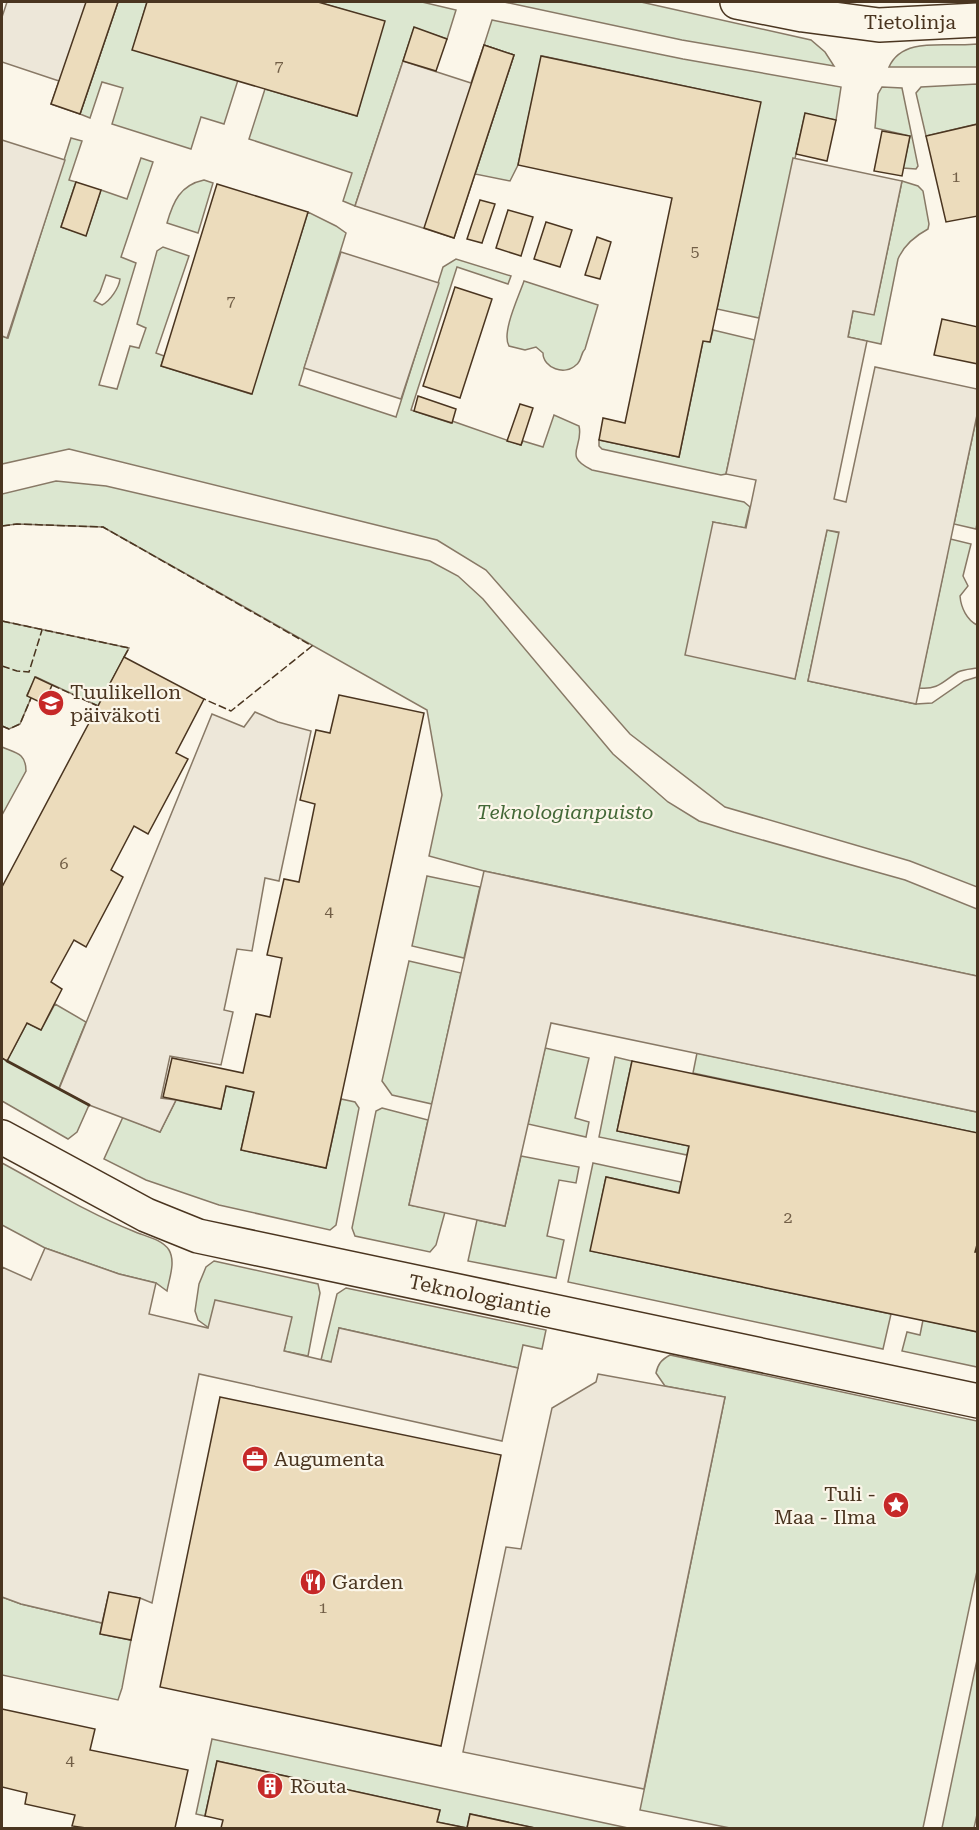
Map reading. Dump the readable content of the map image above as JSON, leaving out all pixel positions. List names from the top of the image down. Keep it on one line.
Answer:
{"streets":{"street":["Tietolinja","Teknologiantie"]},"parks":["Teknologianpuisto"],"places":{"school or university":["Tuulikellon päiväkoti"],"office":["Augumenta"],"place":["Tuli - Maa - Ilma"],"restaurant":["Garden"],"building":["Routa"]},"house_numbers":["7","1","5","7","6","4","2","1","4"]}
